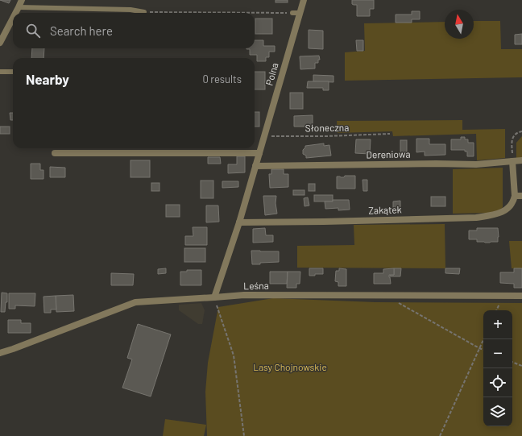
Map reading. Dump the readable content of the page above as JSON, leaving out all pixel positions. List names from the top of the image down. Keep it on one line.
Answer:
{"streets":{"street":["Polna","Dereniowa","Zakątek","Leśna"],"path":["Słoneczna"]},"crossings":[["Polna","Słoneczna"],["Polna","Dereniowa"],["Polna","Zakątek"],["Polna","Leśna"]],"parks":["Lasy Chojnowskie"],"north":"top","page":{"search":"Search here","heading":["Nearby","0 results"],"map_buttons":["+","−"]}}
